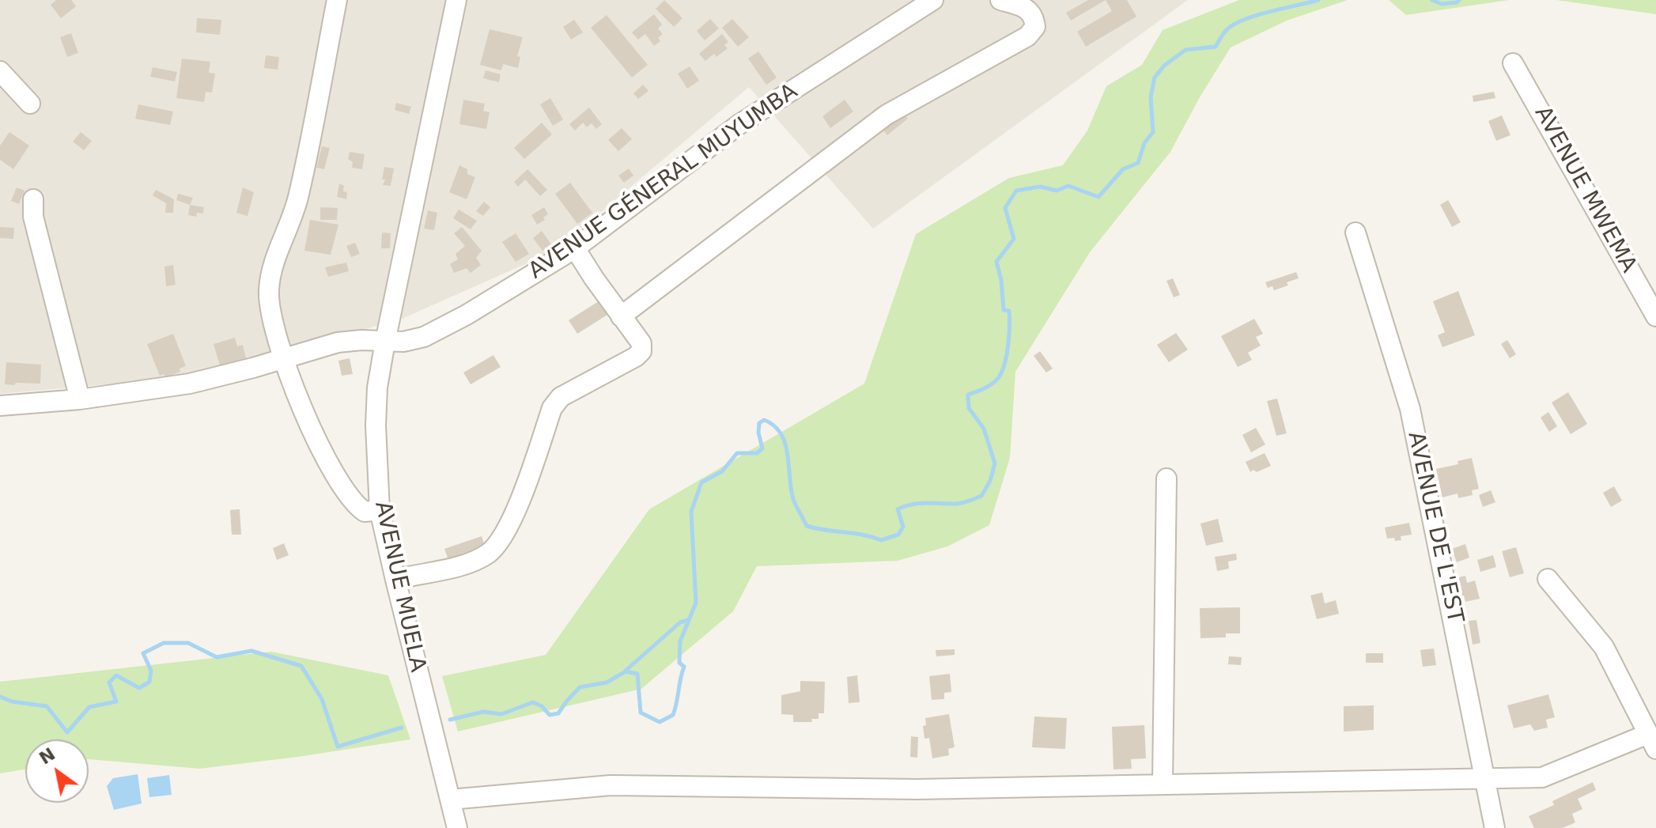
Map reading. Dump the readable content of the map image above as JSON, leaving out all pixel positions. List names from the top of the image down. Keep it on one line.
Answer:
{"streets":{"street":["AVENUE GÉNERAL MUYUMBA","AVENUE MWEMA","AVENUE DE L'EST","AVENUE MUELA"]},"crossings":[["AVENUE GÉNERAL MUYUMBA","AVENUE MUELA"]],"north":"top left"}
